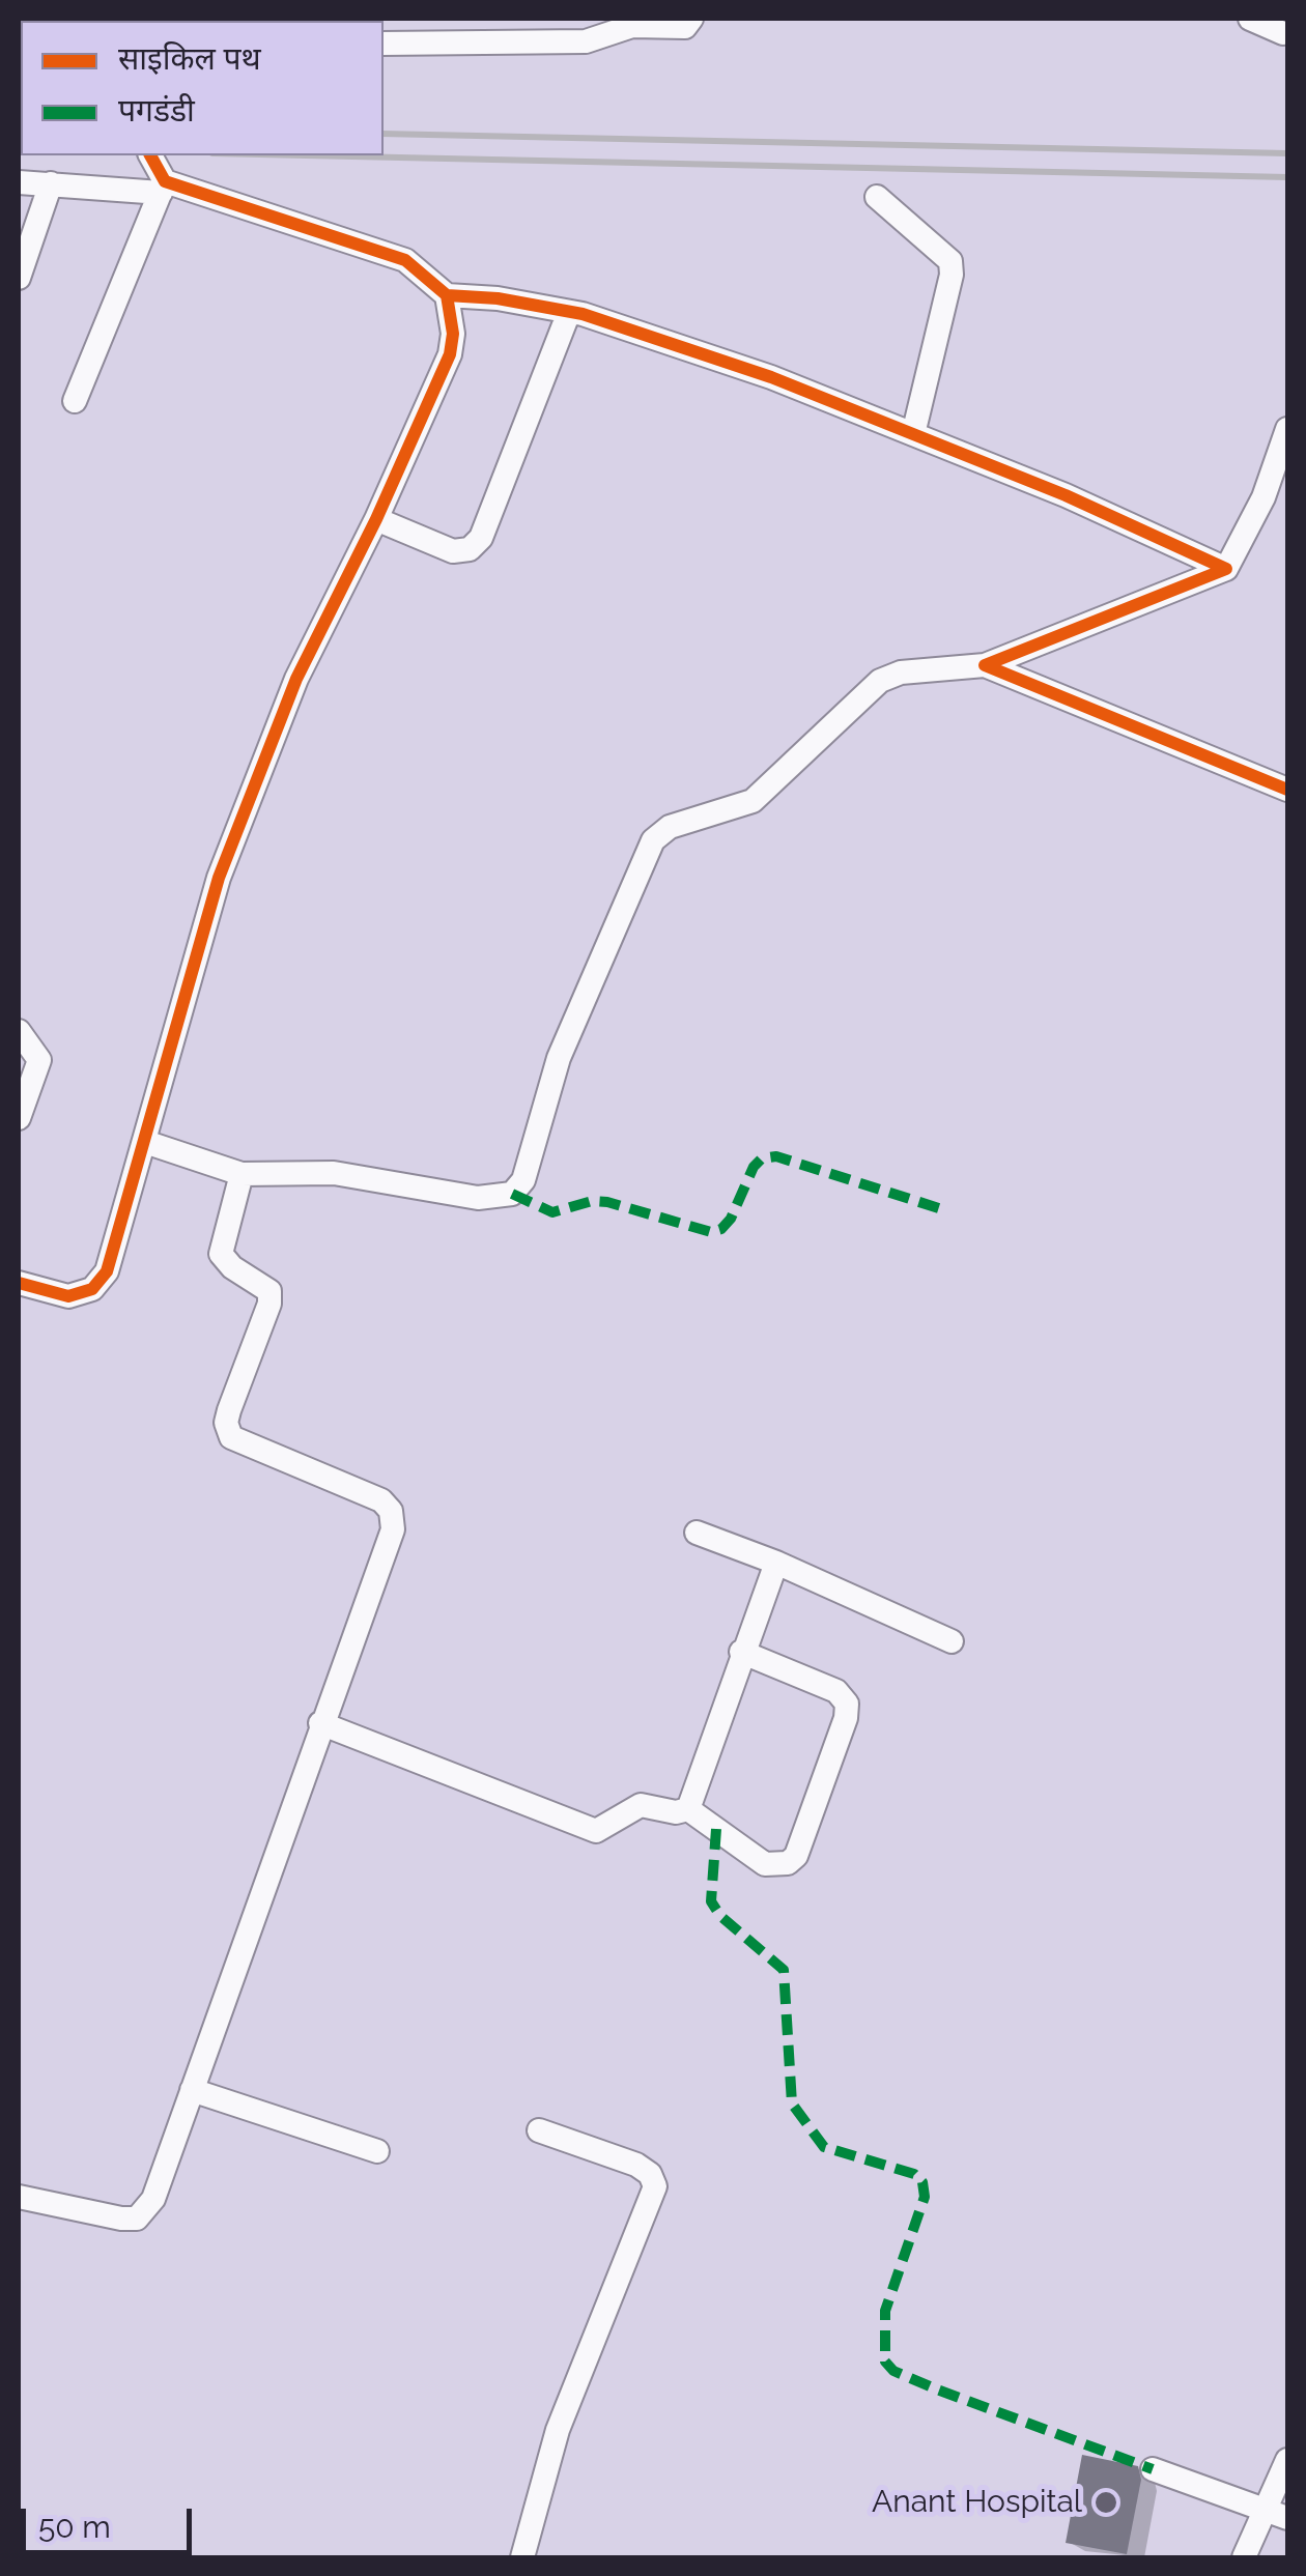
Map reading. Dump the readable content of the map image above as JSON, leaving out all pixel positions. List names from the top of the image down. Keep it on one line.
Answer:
{"places":["Anant Hospital"],"legend":["साइकिल पथ","पगडंडी"],"scale_bar":"50 m"}
